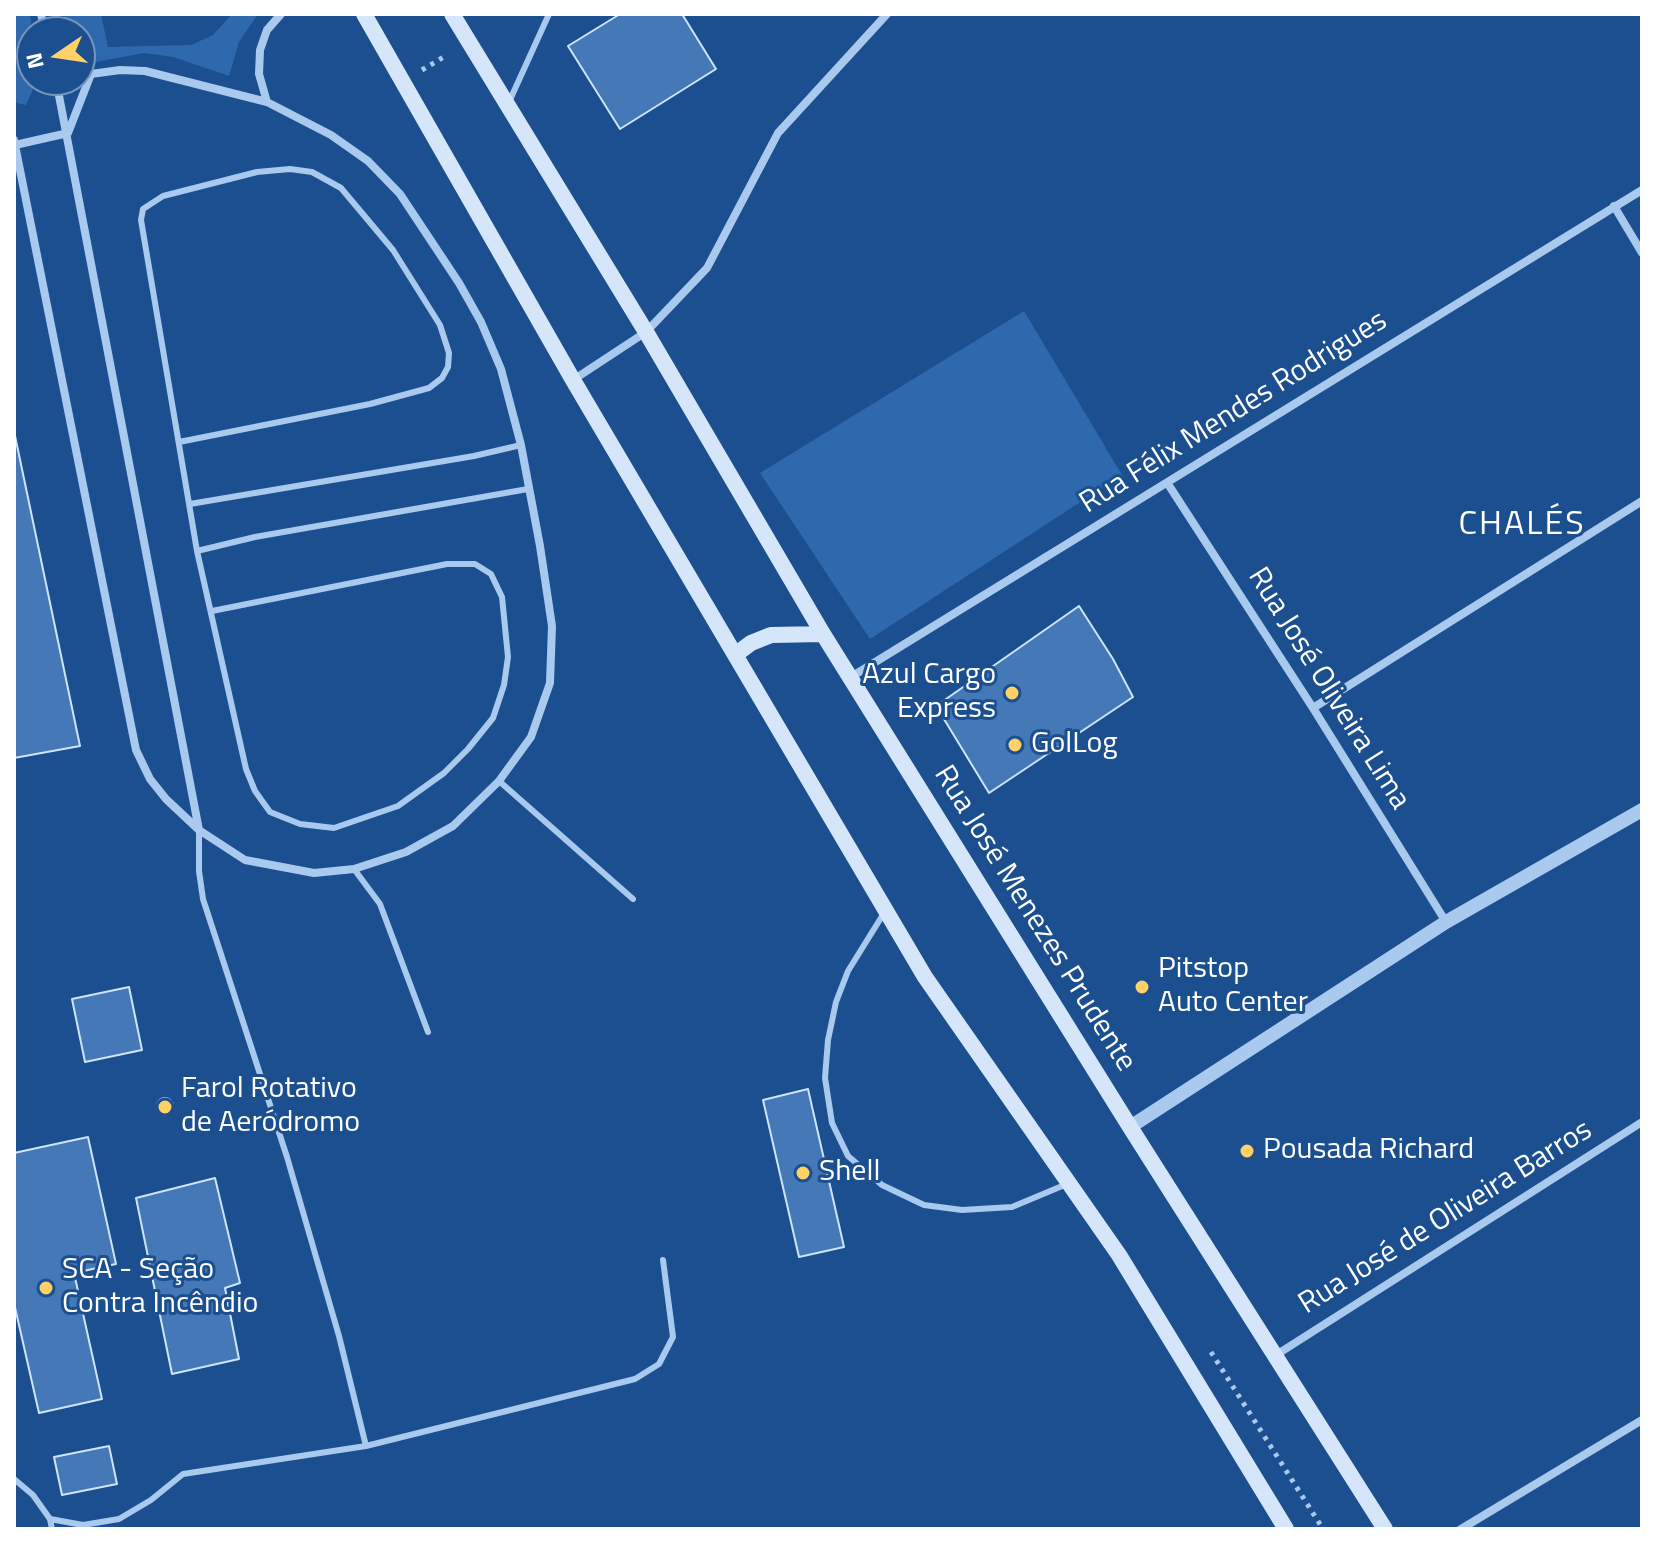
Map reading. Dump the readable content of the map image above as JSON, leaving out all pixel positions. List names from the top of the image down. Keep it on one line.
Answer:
{"streets":{"main road":["Rua José Menezes Prudente"],"street":["Rua Félix Mendes Rodrigues","Rua José Oliveira Lima","Rua José de Oliveira Barros"]},"crossings":[["Rua Félix Mendes Rodrigues","Rua José Oliveira Lima"],["Rua Félix Mendes Rodrigues","Rua José Menezes Prudente"],["Rua José Menezes Prudente","Rua José de Oliveira Barros"]],"districts":["CHALÉS"],"places":["Azul Cargo Express","GolLog","Pitstop Auto Center","Farol Rotativo de Aeródromo","Pousada Richard","Shell","SCA - Seção Contra Incêndio"],"north":"left"}
